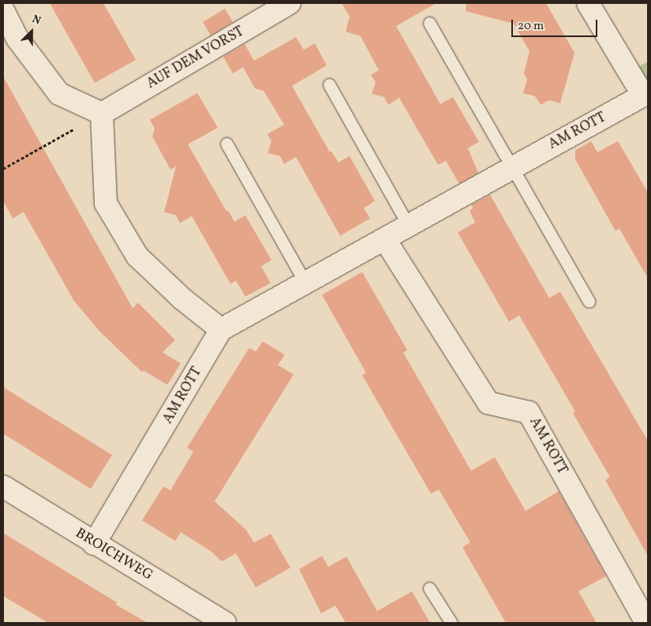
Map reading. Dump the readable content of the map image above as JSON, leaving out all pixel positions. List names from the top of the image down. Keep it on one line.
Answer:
{"streets":{"street":["AUF DEM VORST","AM ROTT","BROICHWEG"]},"crossings":[["AM ROTT","BROICHWEG"]],"scale_bar":"20 m","north":"top right"}
